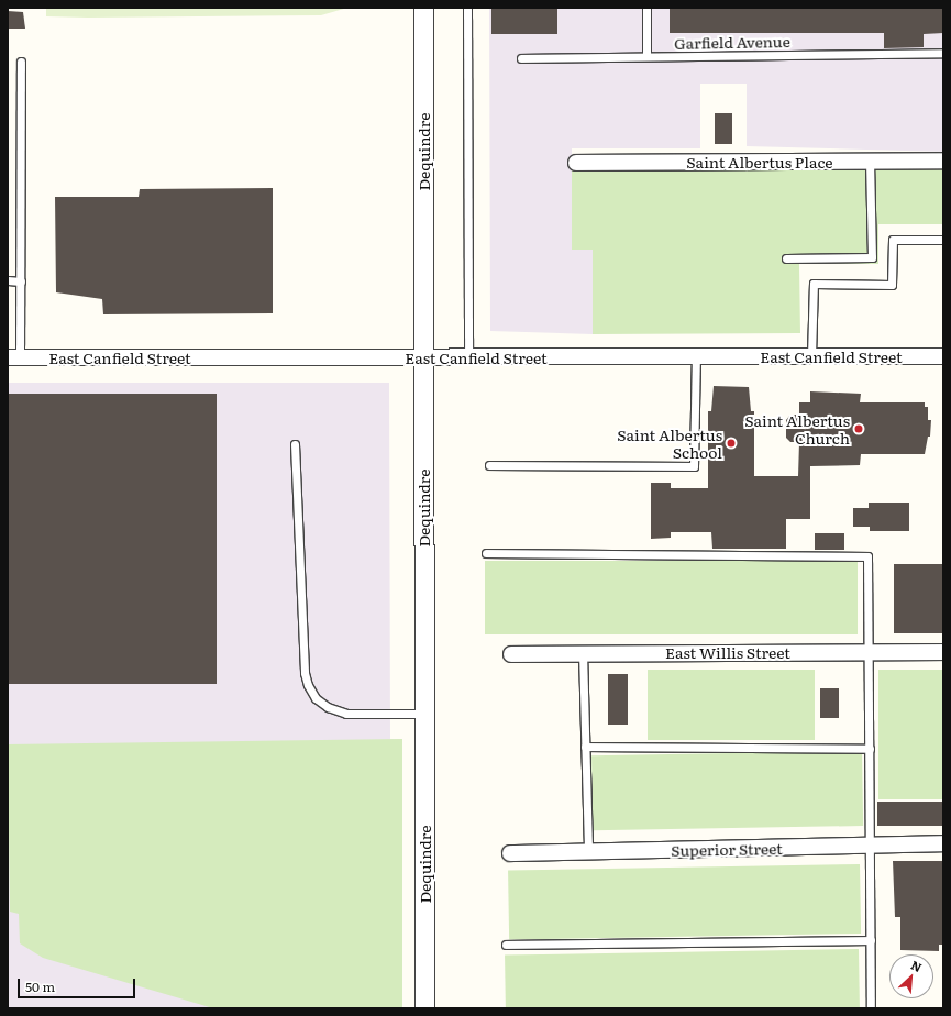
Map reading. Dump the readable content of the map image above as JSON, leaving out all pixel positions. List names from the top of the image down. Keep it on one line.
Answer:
{"streets":{"street":["Dequindre","Saint Albertus Place","East Canfield Street","East Willis Street","Superior Street"],"lane":["Garfield Avenue"]},"crossings":[["Dequindre","East Canfield Street"]],"places":["Saint Albertus Church","Saint Albertus School"],"scale_bar":"50 m","north":"top right"}
